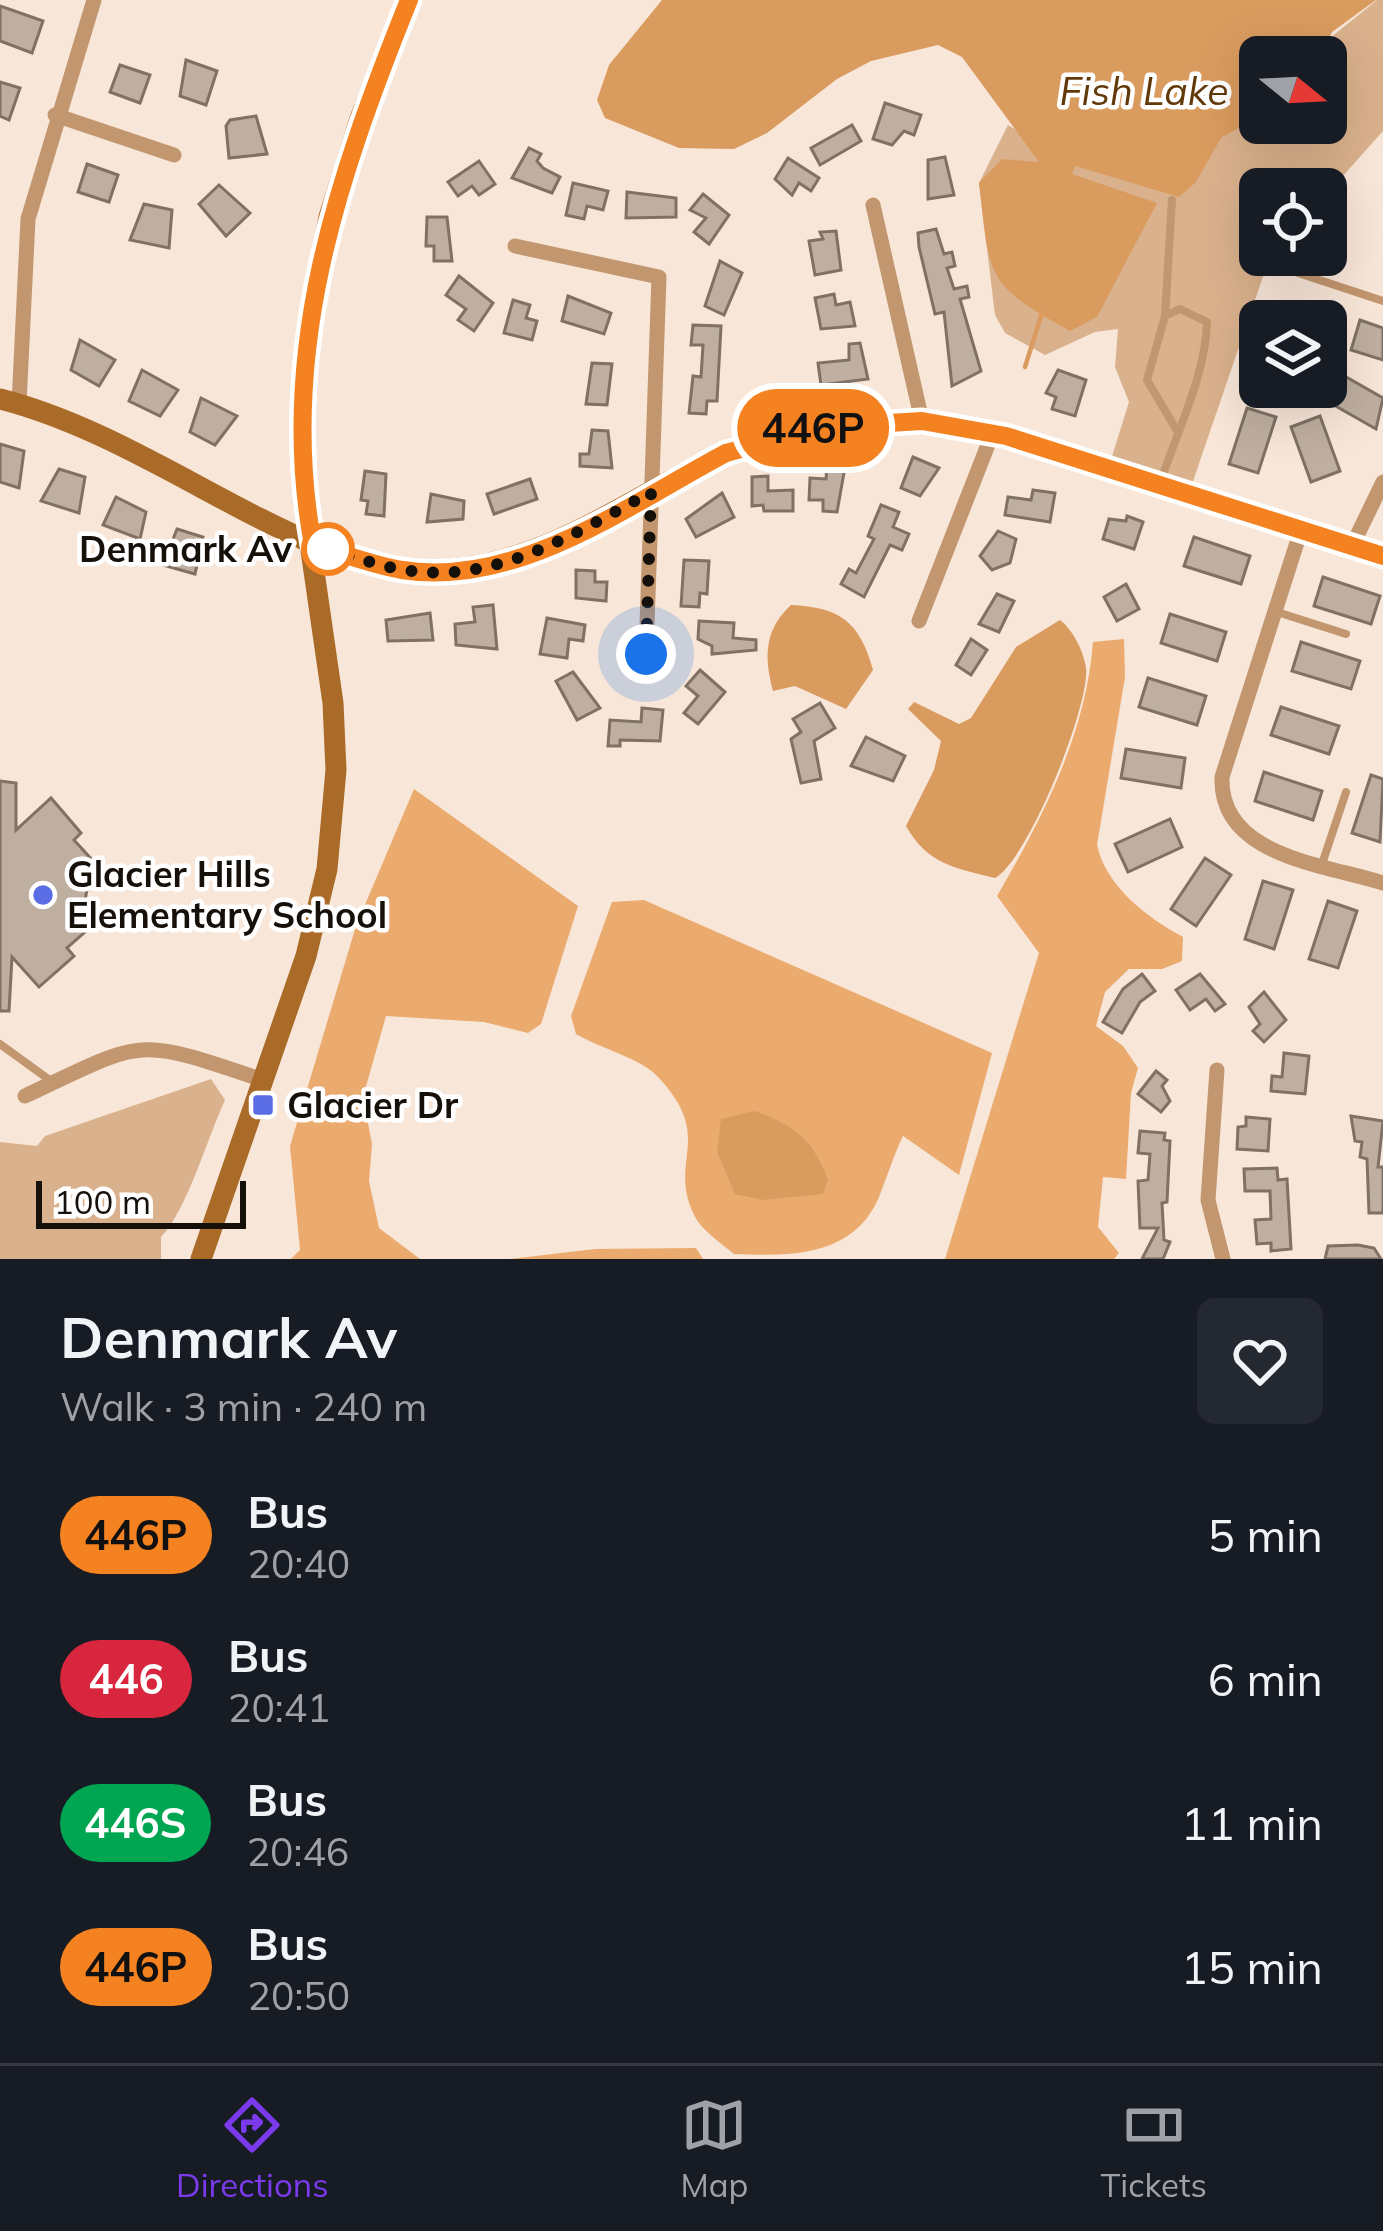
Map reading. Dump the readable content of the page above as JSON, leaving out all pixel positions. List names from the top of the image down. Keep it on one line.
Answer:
{"water":["Fish Lake"],"places":{"other":["Denmark Av","Glacier Hills Elementary School"],"transit":["Glacier Dr"]},"lines":["bus line 446P"],"scale_bar":"100 m","north":"right","page":{"on_map":"446P","scale":"100 m","heading":["Denmark Av","Walk · 3 min · 240 m"],"list":[{"mark":"446P","name":"Bus","note":"20:40","value":"5 min"},{"mark":"446","name":"Bus","note":"20:41","value":"6 min"},{"mark":"446S","name":"Bus","note":"20:46","value":"11 min"},{"mark":"446P","name":"Bus","note":"20:50","value":"15 min"}],"tabs":["Directions","Map","Tickets"]}}
